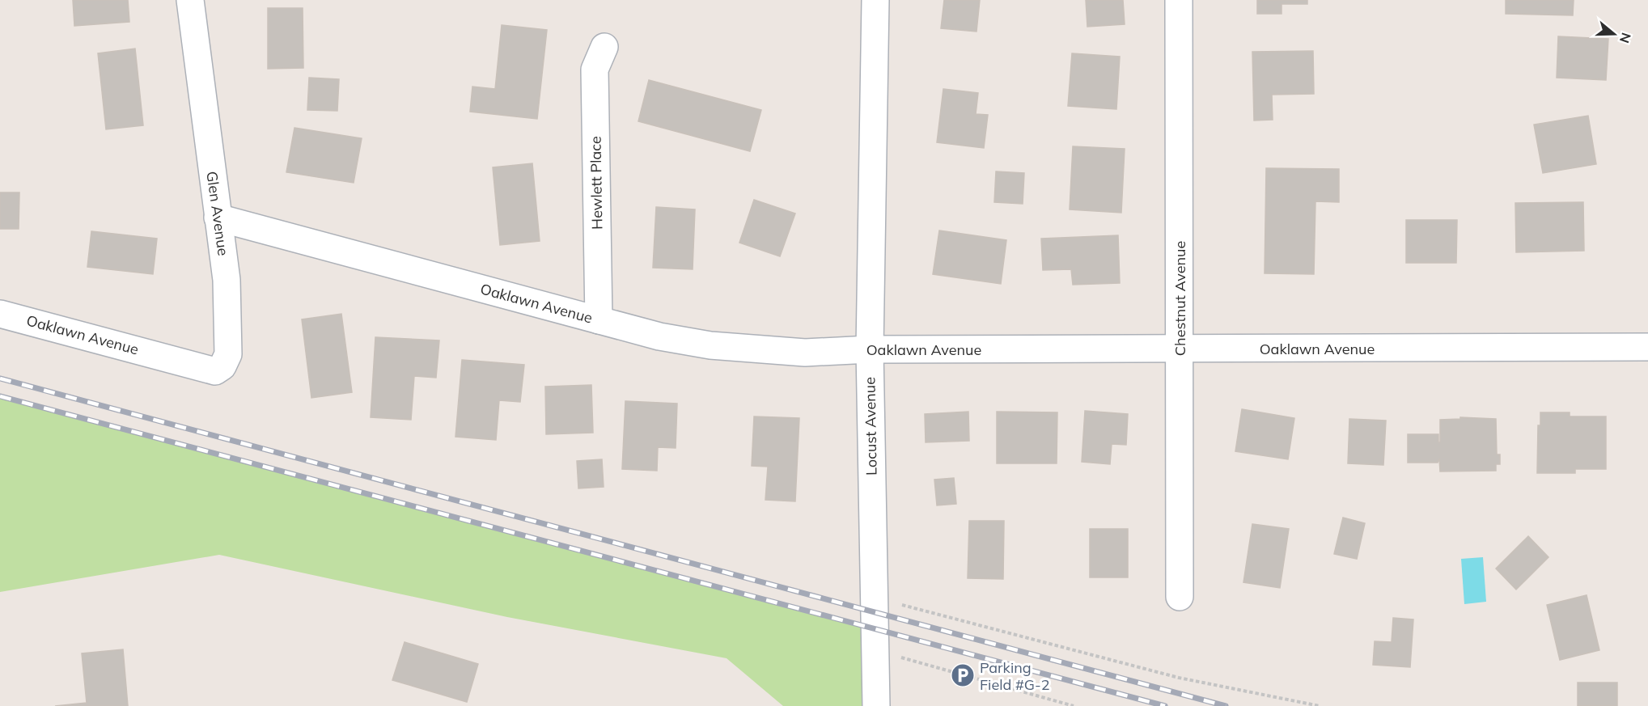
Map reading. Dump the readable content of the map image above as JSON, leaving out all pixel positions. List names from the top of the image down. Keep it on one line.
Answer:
{"streets":{"street":["Hewlett Place","Glen Avenue","Chestnut Avenue","Oaklawn Avenue","Locust Avenue"]},"crossings":[["Hewlett Place","Oaklawn Avenue"],["Glen Avenue","Oaklawn Avenue"],["Chestnut Avenue","Oaklawn Avenue"],["Oaklawn Avenue","Locust Avenue"]],"places":{"parking":["Parking Field #G-2"]},"north":"right"}
